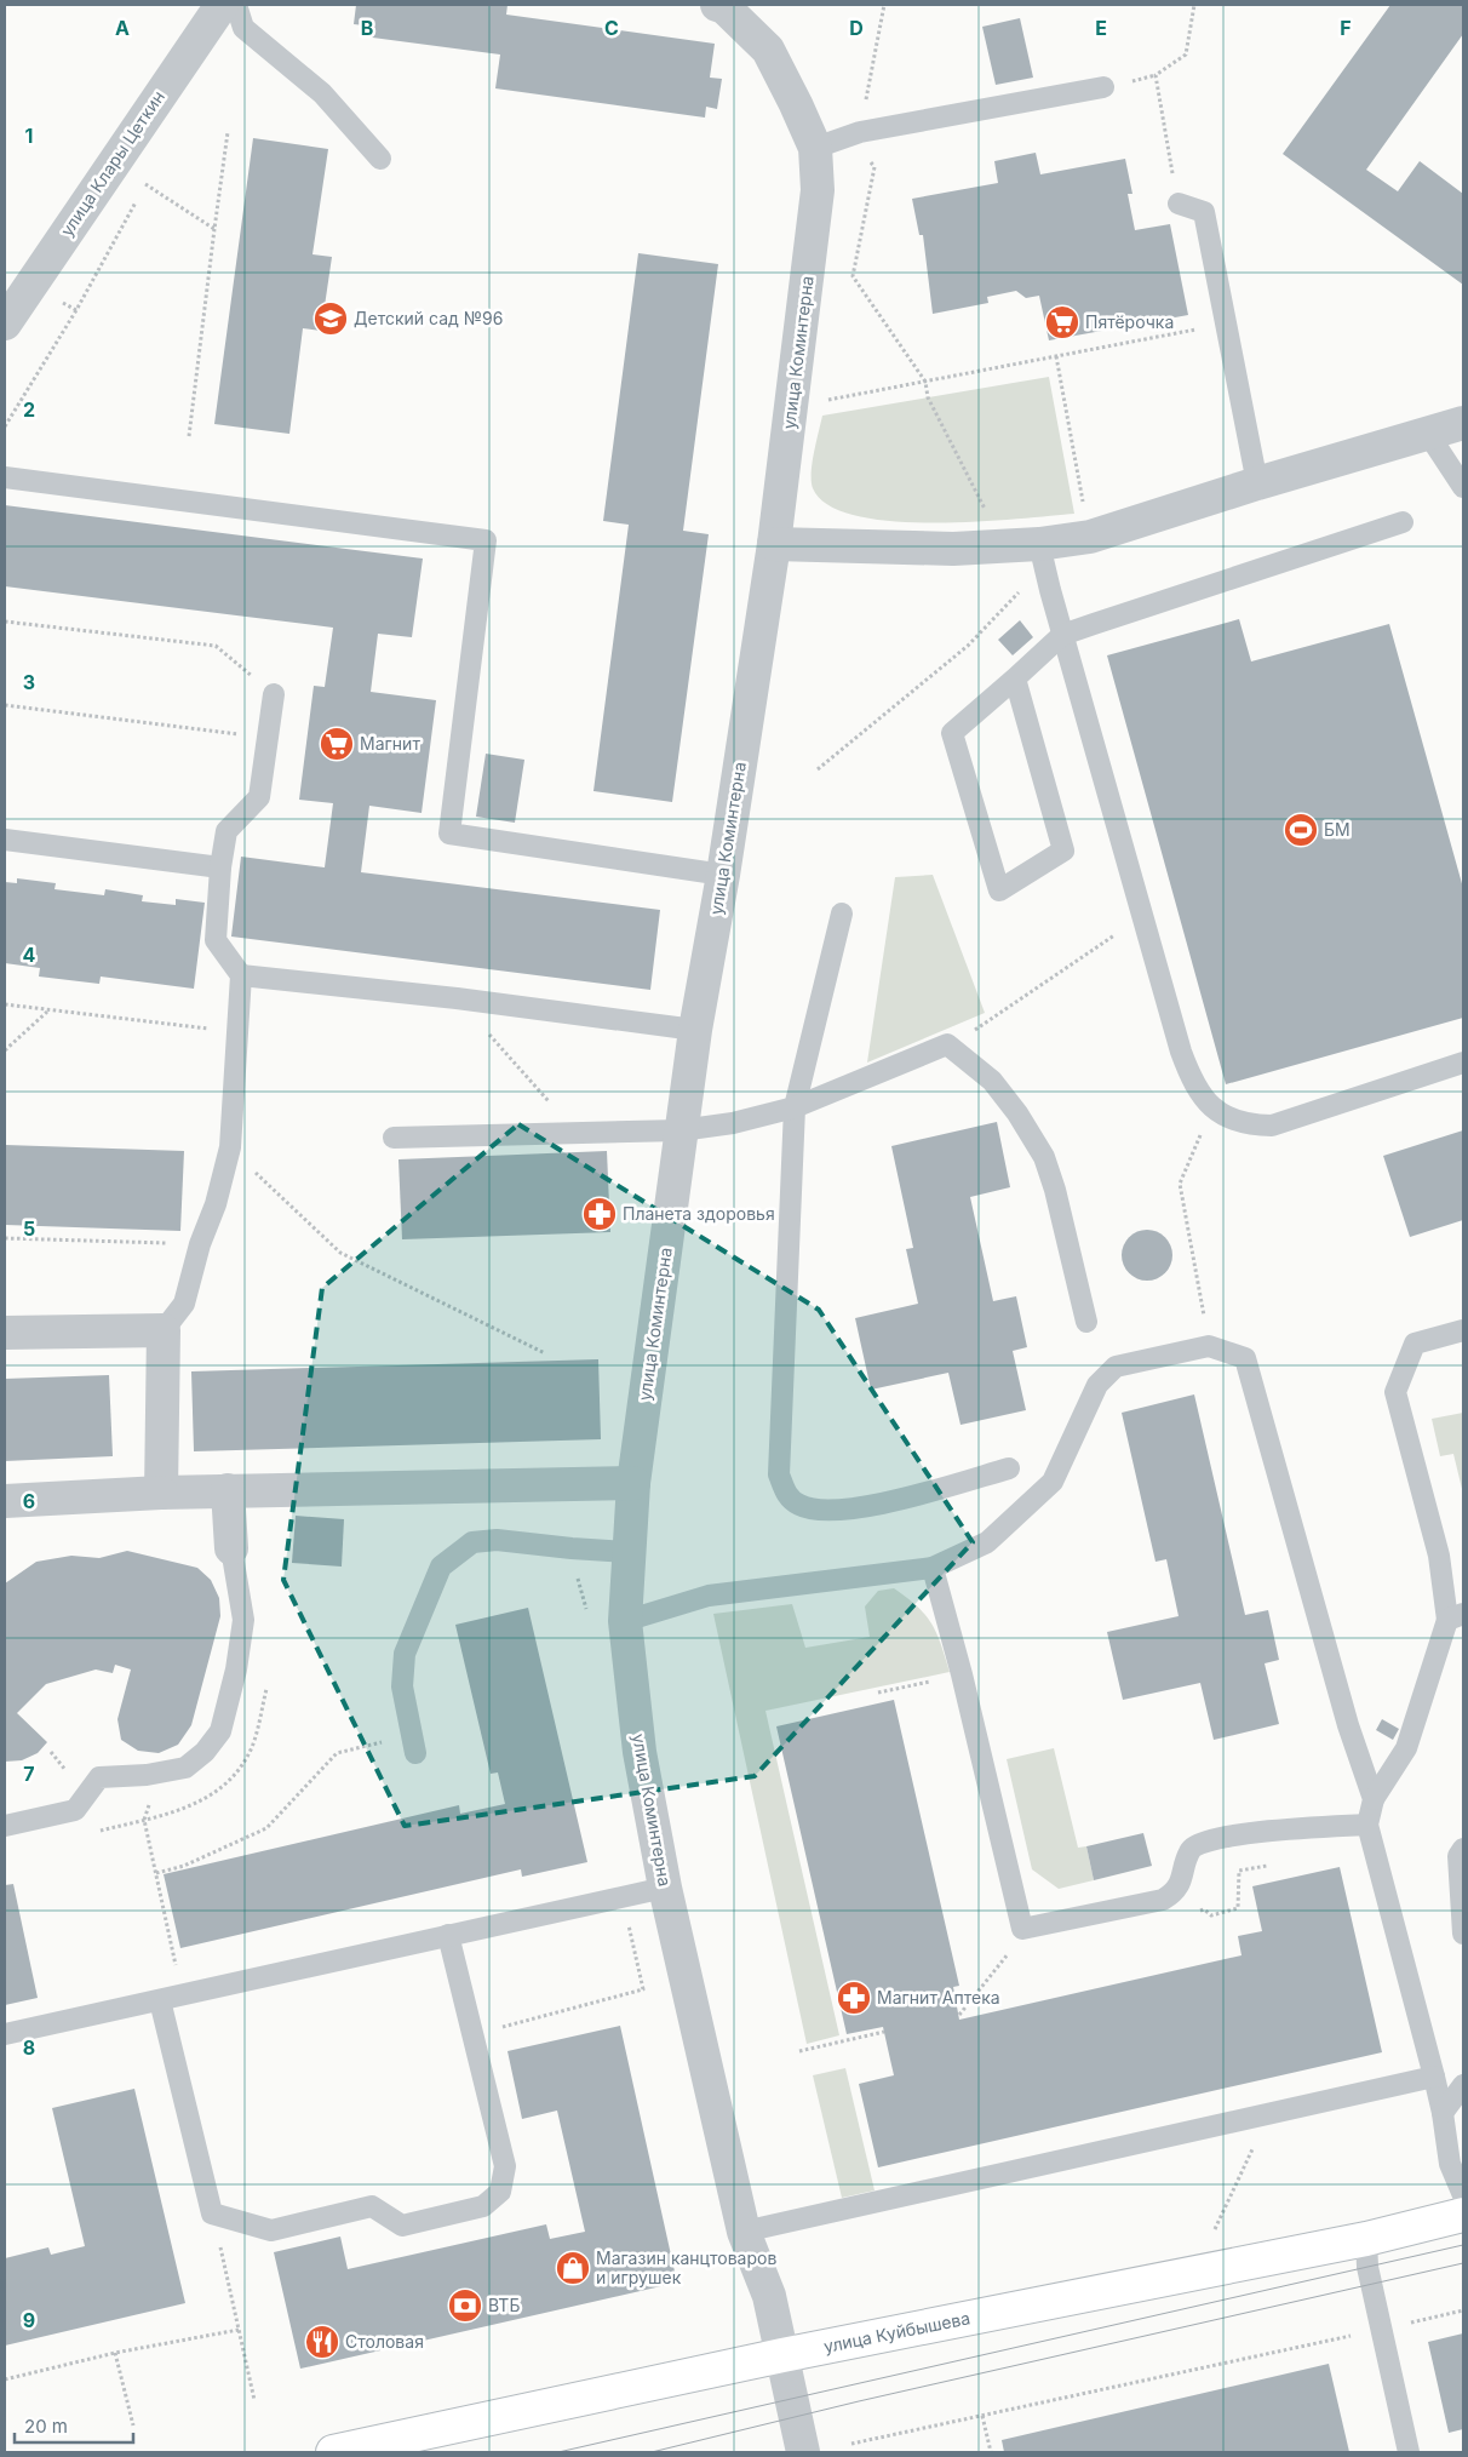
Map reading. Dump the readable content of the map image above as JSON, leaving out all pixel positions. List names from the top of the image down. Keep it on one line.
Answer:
{"streets":{"main road":["улица Куйбышева"],"street":["улица Клары Цеткин","улица Коминтерна"]},"crossings":[["улица Коминтерна","улица Куйбышева"]],"places":{"school or university":["Детский сад №96"],"supermarket":["Пятёрочка","Магнит"],"sports":["БМ"],"pharmacy":["Планета здоровья","Магнит Аптека"],"shop":["Магазин канцтоваров и игрушек"],"bank":["ВТБ"],"restaurant":["Столовая"]},"scale_bar":"20 m","grid":{"columns":["A","B","C","D","E","F"],"rows":["1","2","3","4","5","6","7","8","9"]}}
